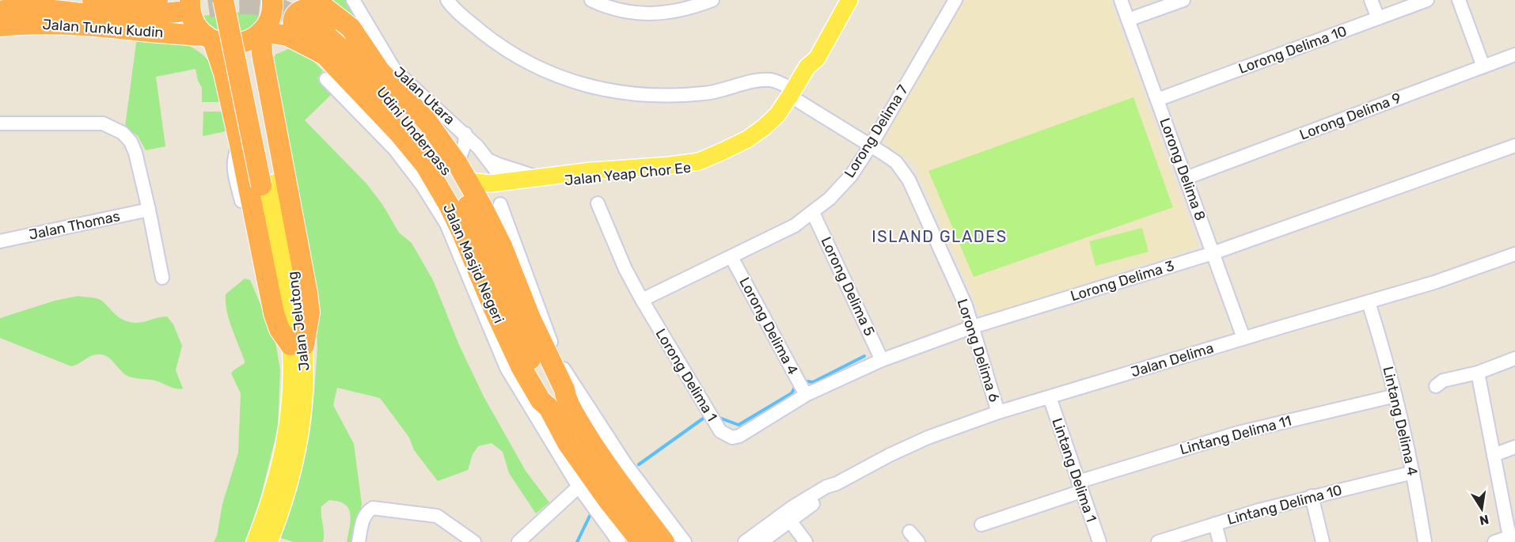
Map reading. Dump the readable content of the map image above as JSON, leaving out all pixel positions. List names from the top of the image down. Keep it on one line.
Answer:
{"streets":{"highway":["Jalan Tunku Kudin","Udini Underpass","Jalan Masjid Negeri"],"main road":["Jalan Yeap Chor Ee","Jalan Jelutong"],"street":["Lorong Delima 10","Jalan Utara","Lorong Delima 9","Lorong Delima 7","Lorong Delima 8","Jalan Thomas","Lorong Delima 3","Lorong Delima 5","Lorong Delima 4","Lorong Delima 6","Jalan Delima","Lorong Delima 1","Lintang Delima 4","Lintang Delima 11","Lintang Delima 1","Lintang Delima 10"]},"crossings":[["Jalan Tunku Kudin","Jalan Masjid Negeri"],["Lorong Delima 10","Lorong Delima 8"],["Jalan Utara","Jalan Yeap Chor Ee"],["Lorong Delima 9","Lorong Delima 8"],["Udini Underpass","Jalan Masjid Negeri"],["Lorong Delima 7","Lorong Delima 5"],["Lorong Delima 7","Lorong Delima 4"],["Lorong Delima 7","Lorong Delima 6"],["Lorong Delima 7","Lorong Delima 1"],["Lorong Delima 8","Lorong Delima 3"],["Lorong Delima 8","Jalan Delima"],["Jalan Yeap Chor Ee","Jalan Masjid Negeri"],["Jalan Yeap Chor Ee","Lorong Delima 6"],["Lorong Delima 3","Lorong Delima 5"],["Lorong Delima 3","Lorong Delima 4"],["Lorong Delima 3","Lorong Delima 6"],["Lorong Delima 3","Lorong Delima 1"],["Lorong Delima 6","Jalan Delima"],["Jalan Delima","Lintang Delima 4"],["Jalan Delima","Lintang Delima 1"],["Lintang Delima 4","Lintang Delima 11"],["Lintang Delima 4","Lintang Delima 10"],["Lintang Delima 11","Lintang Delima 1"]],"districts":["ISLAND GLADES"],"north":"bottom"}
